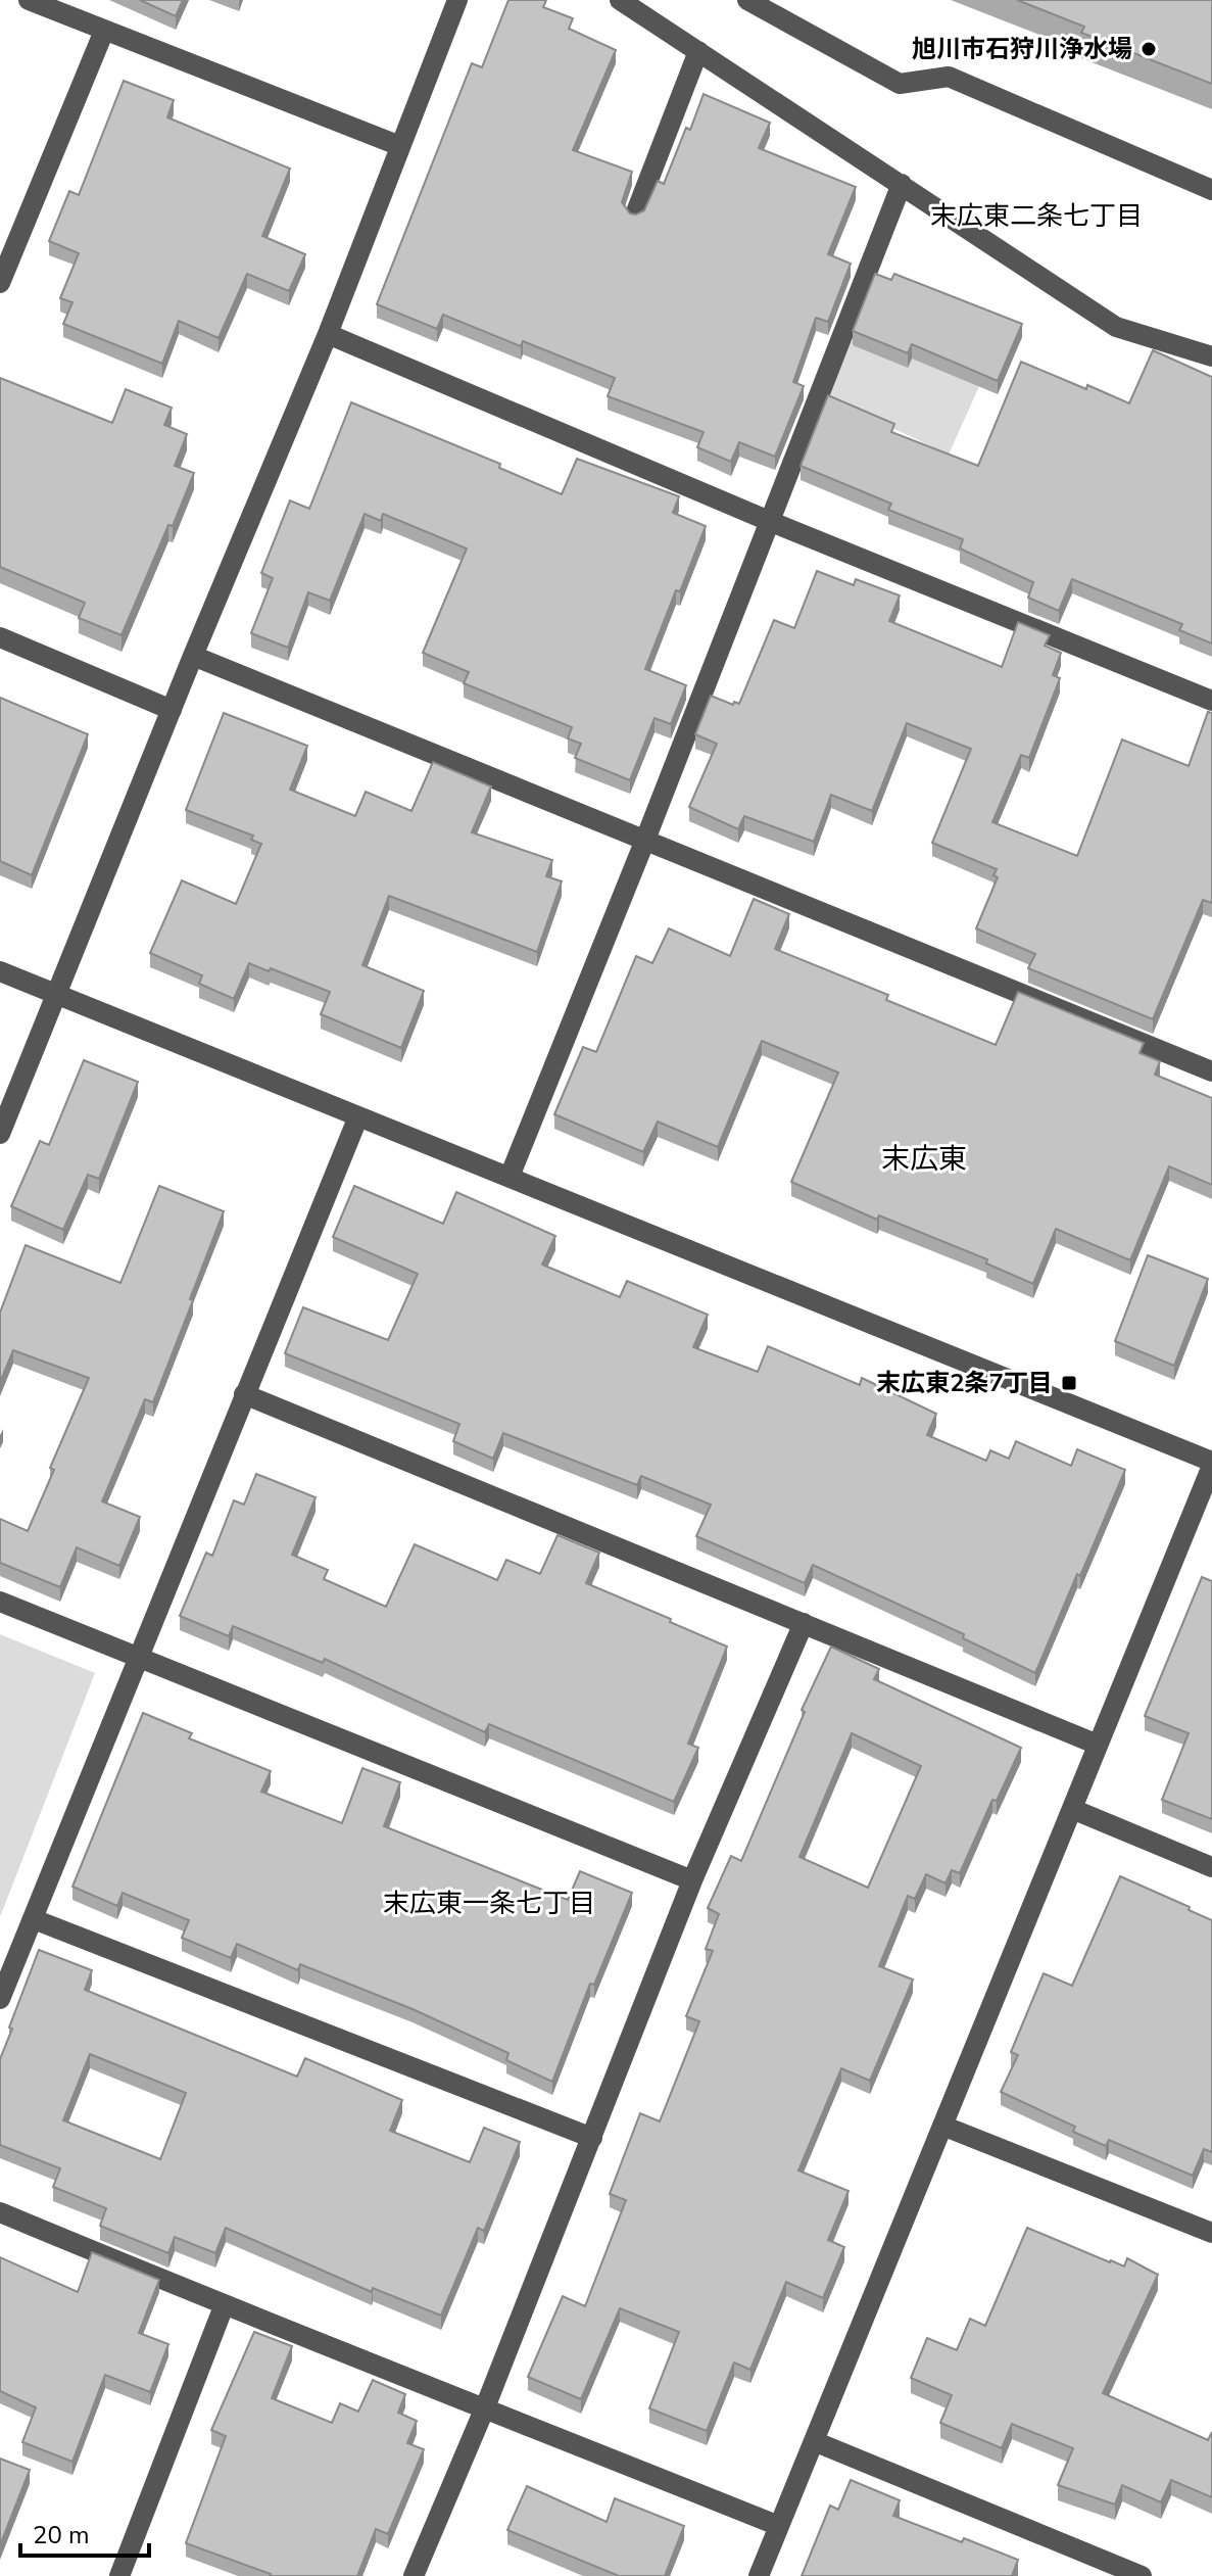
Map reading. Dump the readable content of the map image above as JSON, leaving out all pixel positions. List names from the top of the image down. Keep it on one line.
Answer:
{"districts":["末広東二条七丁目","末広東","末広東一条七丁目"],"places":{"other":["旭川市石狩川浄水場"],"transit":["末広東2条7丁目"]},"scale_bar":"20 m"}
